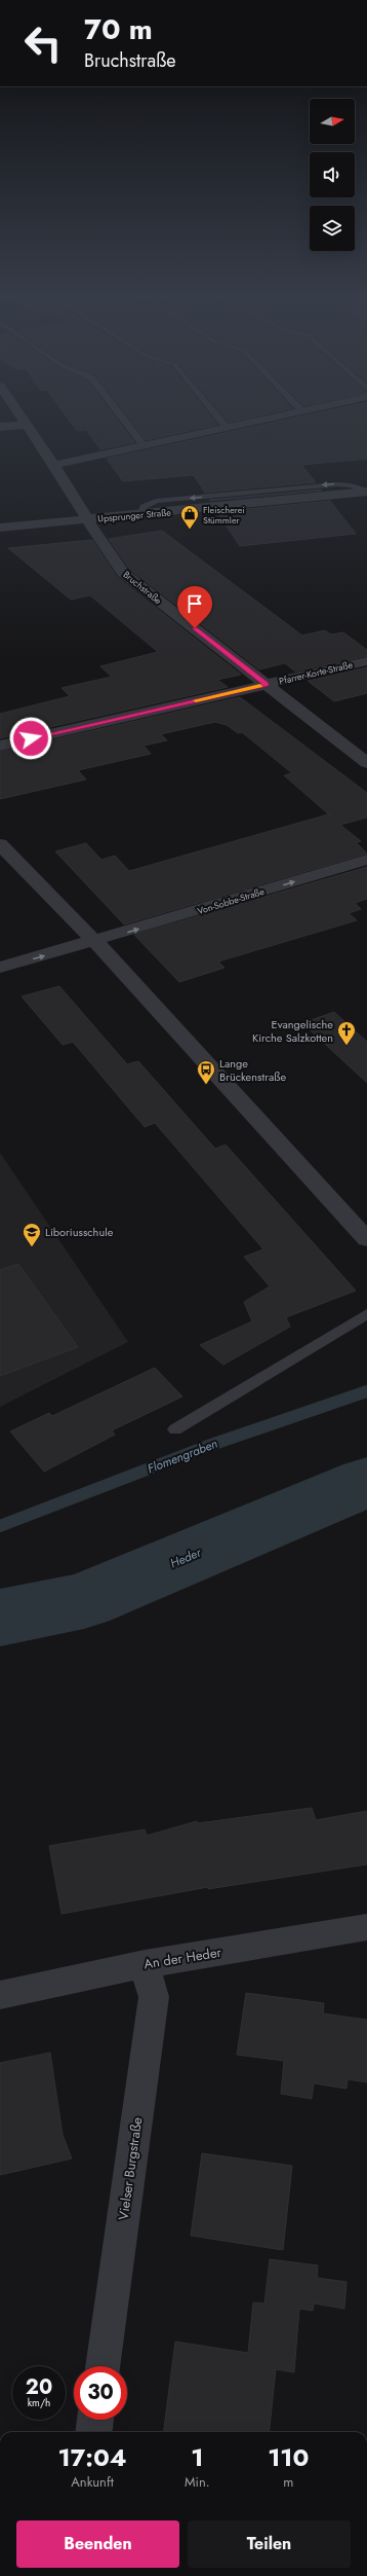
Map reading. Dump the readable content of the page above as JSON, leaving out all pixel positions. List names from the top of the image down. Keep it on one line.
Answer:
{"streets":{"street":["Upsprunger Straße","Bruchstraße","Pfarrer-Korte-Straße","Von-Sobbe-Straße","An der Heder","Vielser Burgstraße"]},"crossings":[["Upsprunger Straße","Bruchstraße"],["Bruchstraße","Pfarrer-Korte-Straße"],["An der Heder","Vielser Burgstraße"]],"one_way":["Von-Sobbe-Straße"],"water":["Flomengraben","Heder"],"places":{"shop":["Fleischerei Stümmler"],"church":["Evangelische Kirche Salzkotten"],"bus stop":["Lange Brückenstraße"],"school or university":["Liboriusschule"]},"north":"right","page":{"turn":["70 m","Bruchstraße"],"speed":"20 km/h","limit":"30","eta":["17:04","Ankunft","1","Min.","110","m"],"buttons":["Beenden","Teilen"]}}
